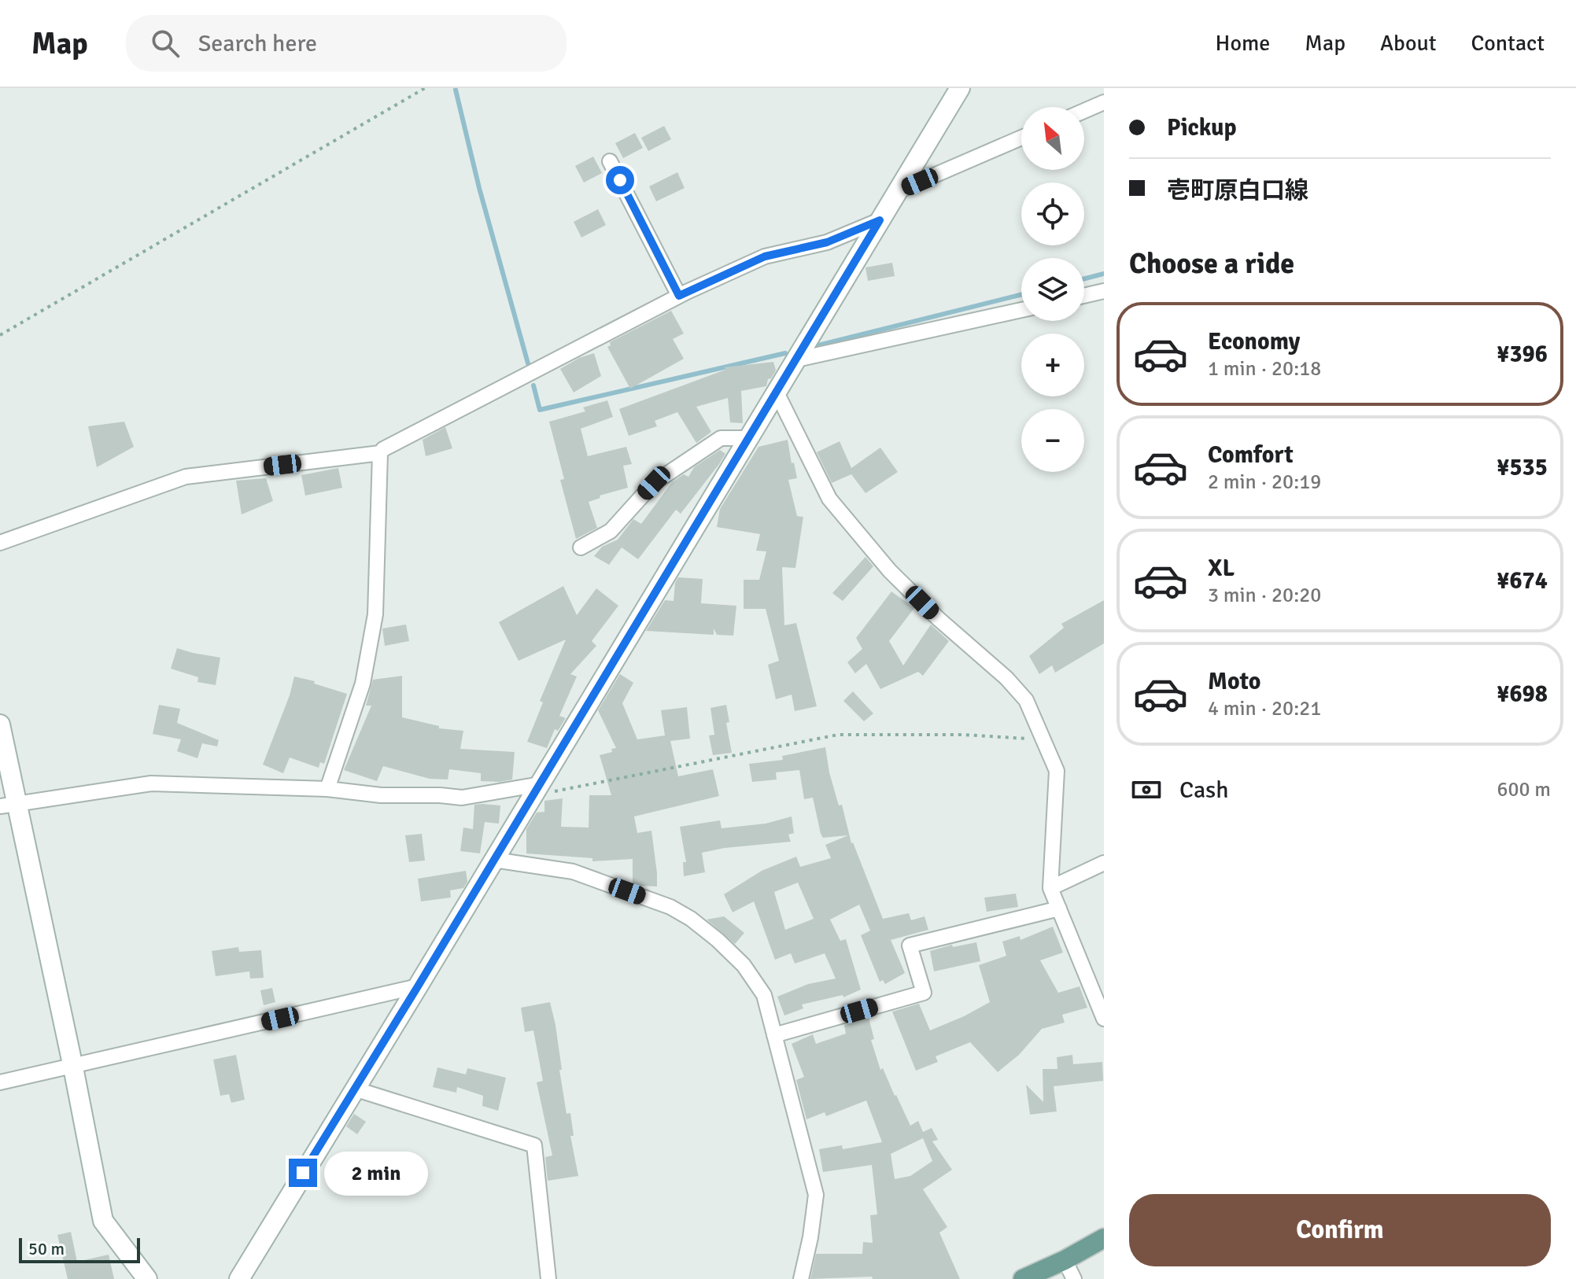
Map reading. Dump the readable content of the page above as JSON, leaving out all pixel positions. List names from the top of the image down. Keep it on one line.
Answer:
{"scale_bar":"50 m","north":"top left","page":{"header":"Map","search":"Search here","nav":["Home","Map","About","Contact"],"banner":["Pickup","壱町原白口線"],"map_buttons":["+","−"],"heading":"Choose a ride","list":[{"name":"Economy","note":"1 min · 20:18","value":"¥396"},{"name":"Comfort","note":"2 min · 20:19","value":"¥535"},{"name":"XL","note":"3 min · 20:20","value":"¥674"},{"name":"Moto","note":"4 min · 20:21","value":"¥698"}],"pay":["Cash","600 m"],"bubble":"2 min","buttons":"Confirm","scale":"50 m"}}
